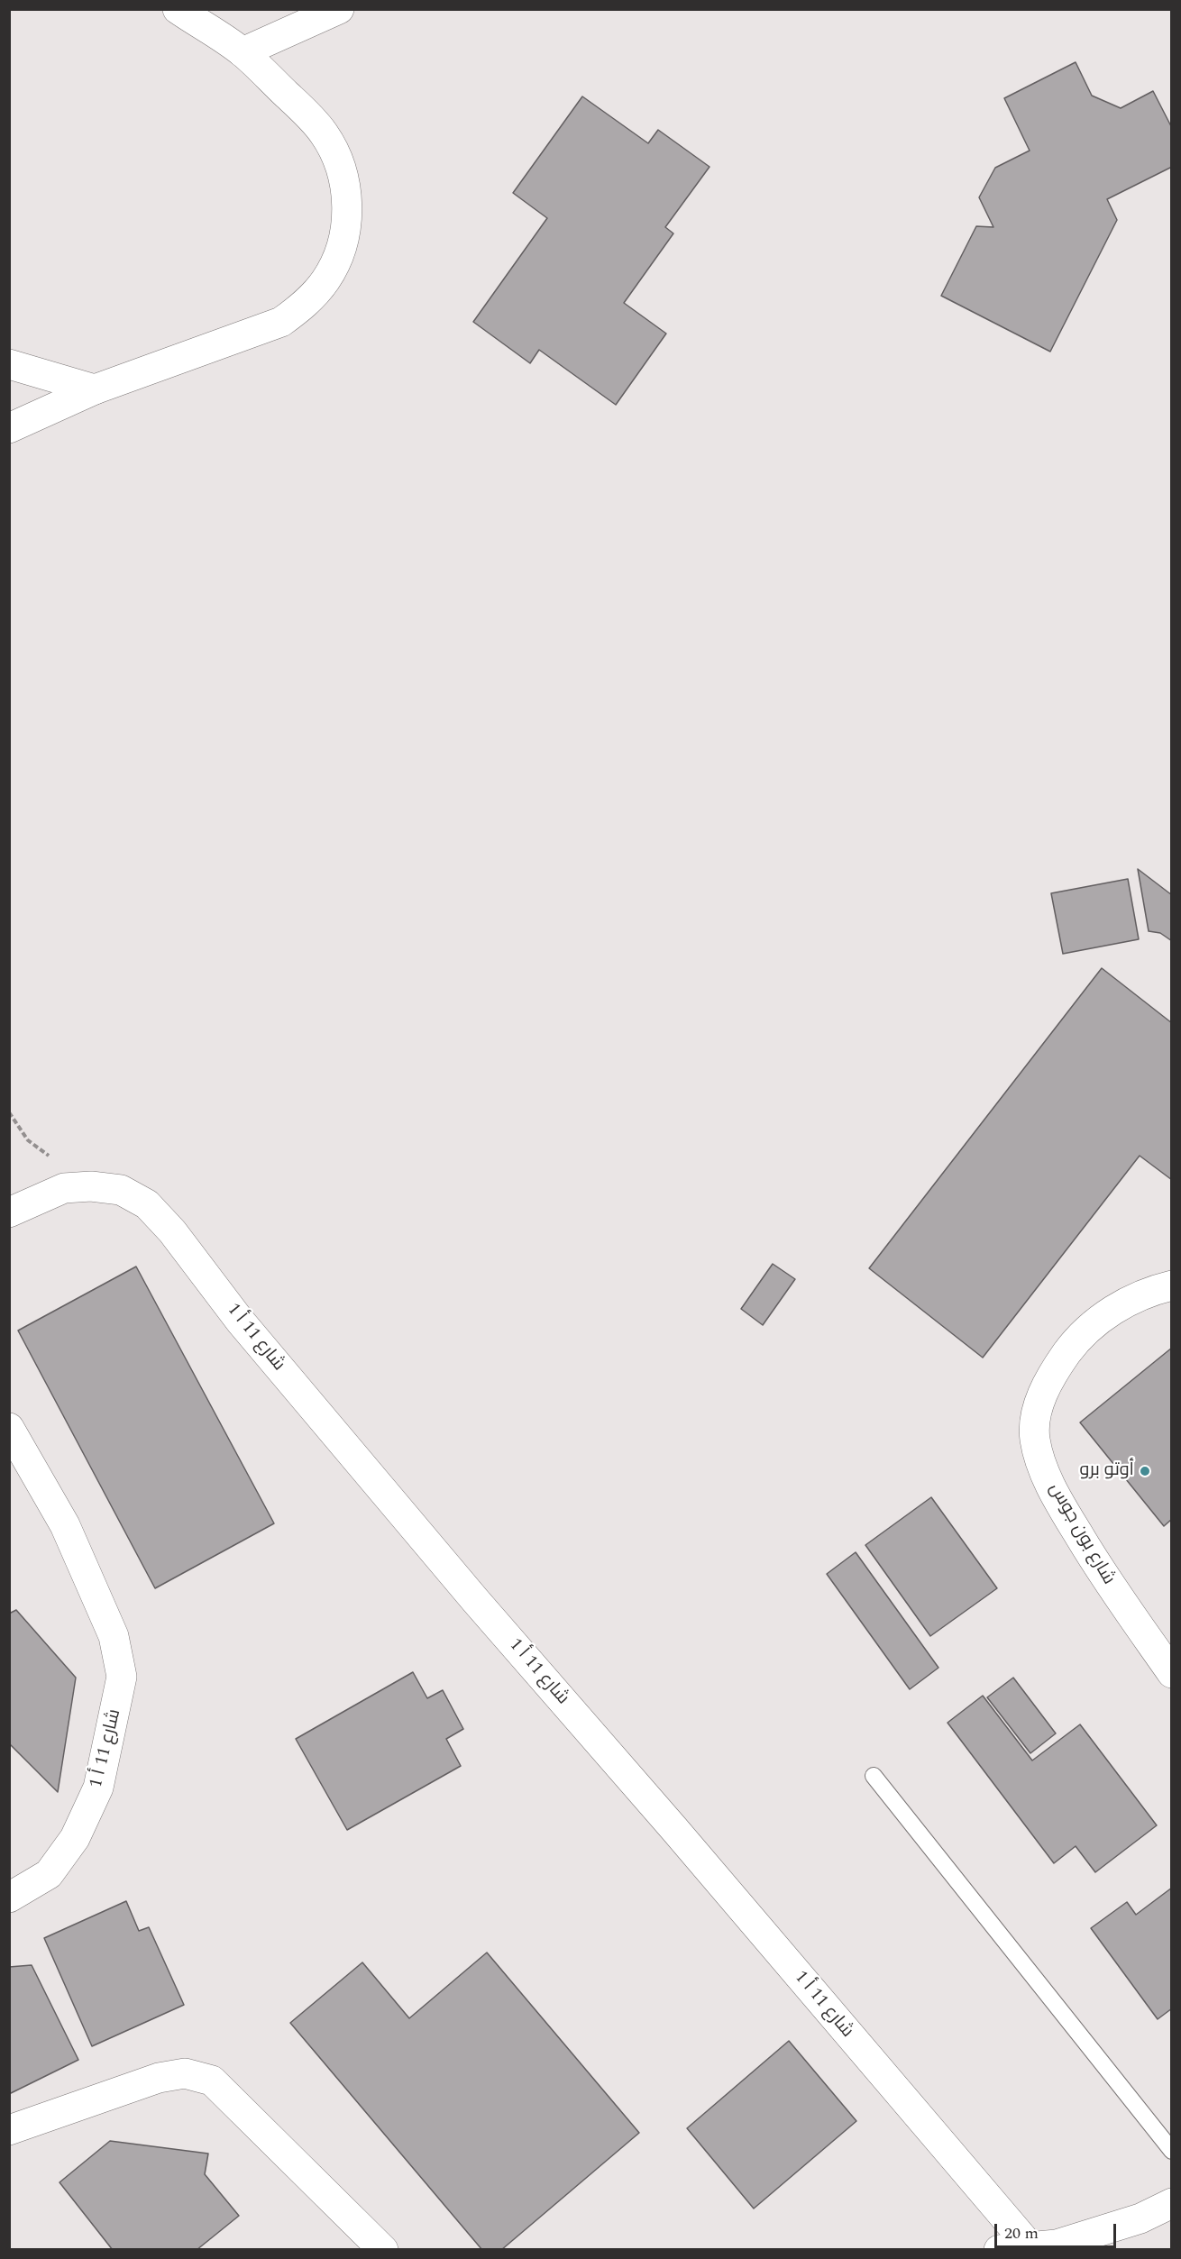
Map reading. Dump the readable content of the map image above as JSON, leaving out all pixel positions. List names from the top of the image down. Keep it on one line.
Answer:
{"streets":{"street":["شارع 11 أ 1","شارع بون جوس"]},"places":["أوتو برو"],"scale_bar":"20 m"}
